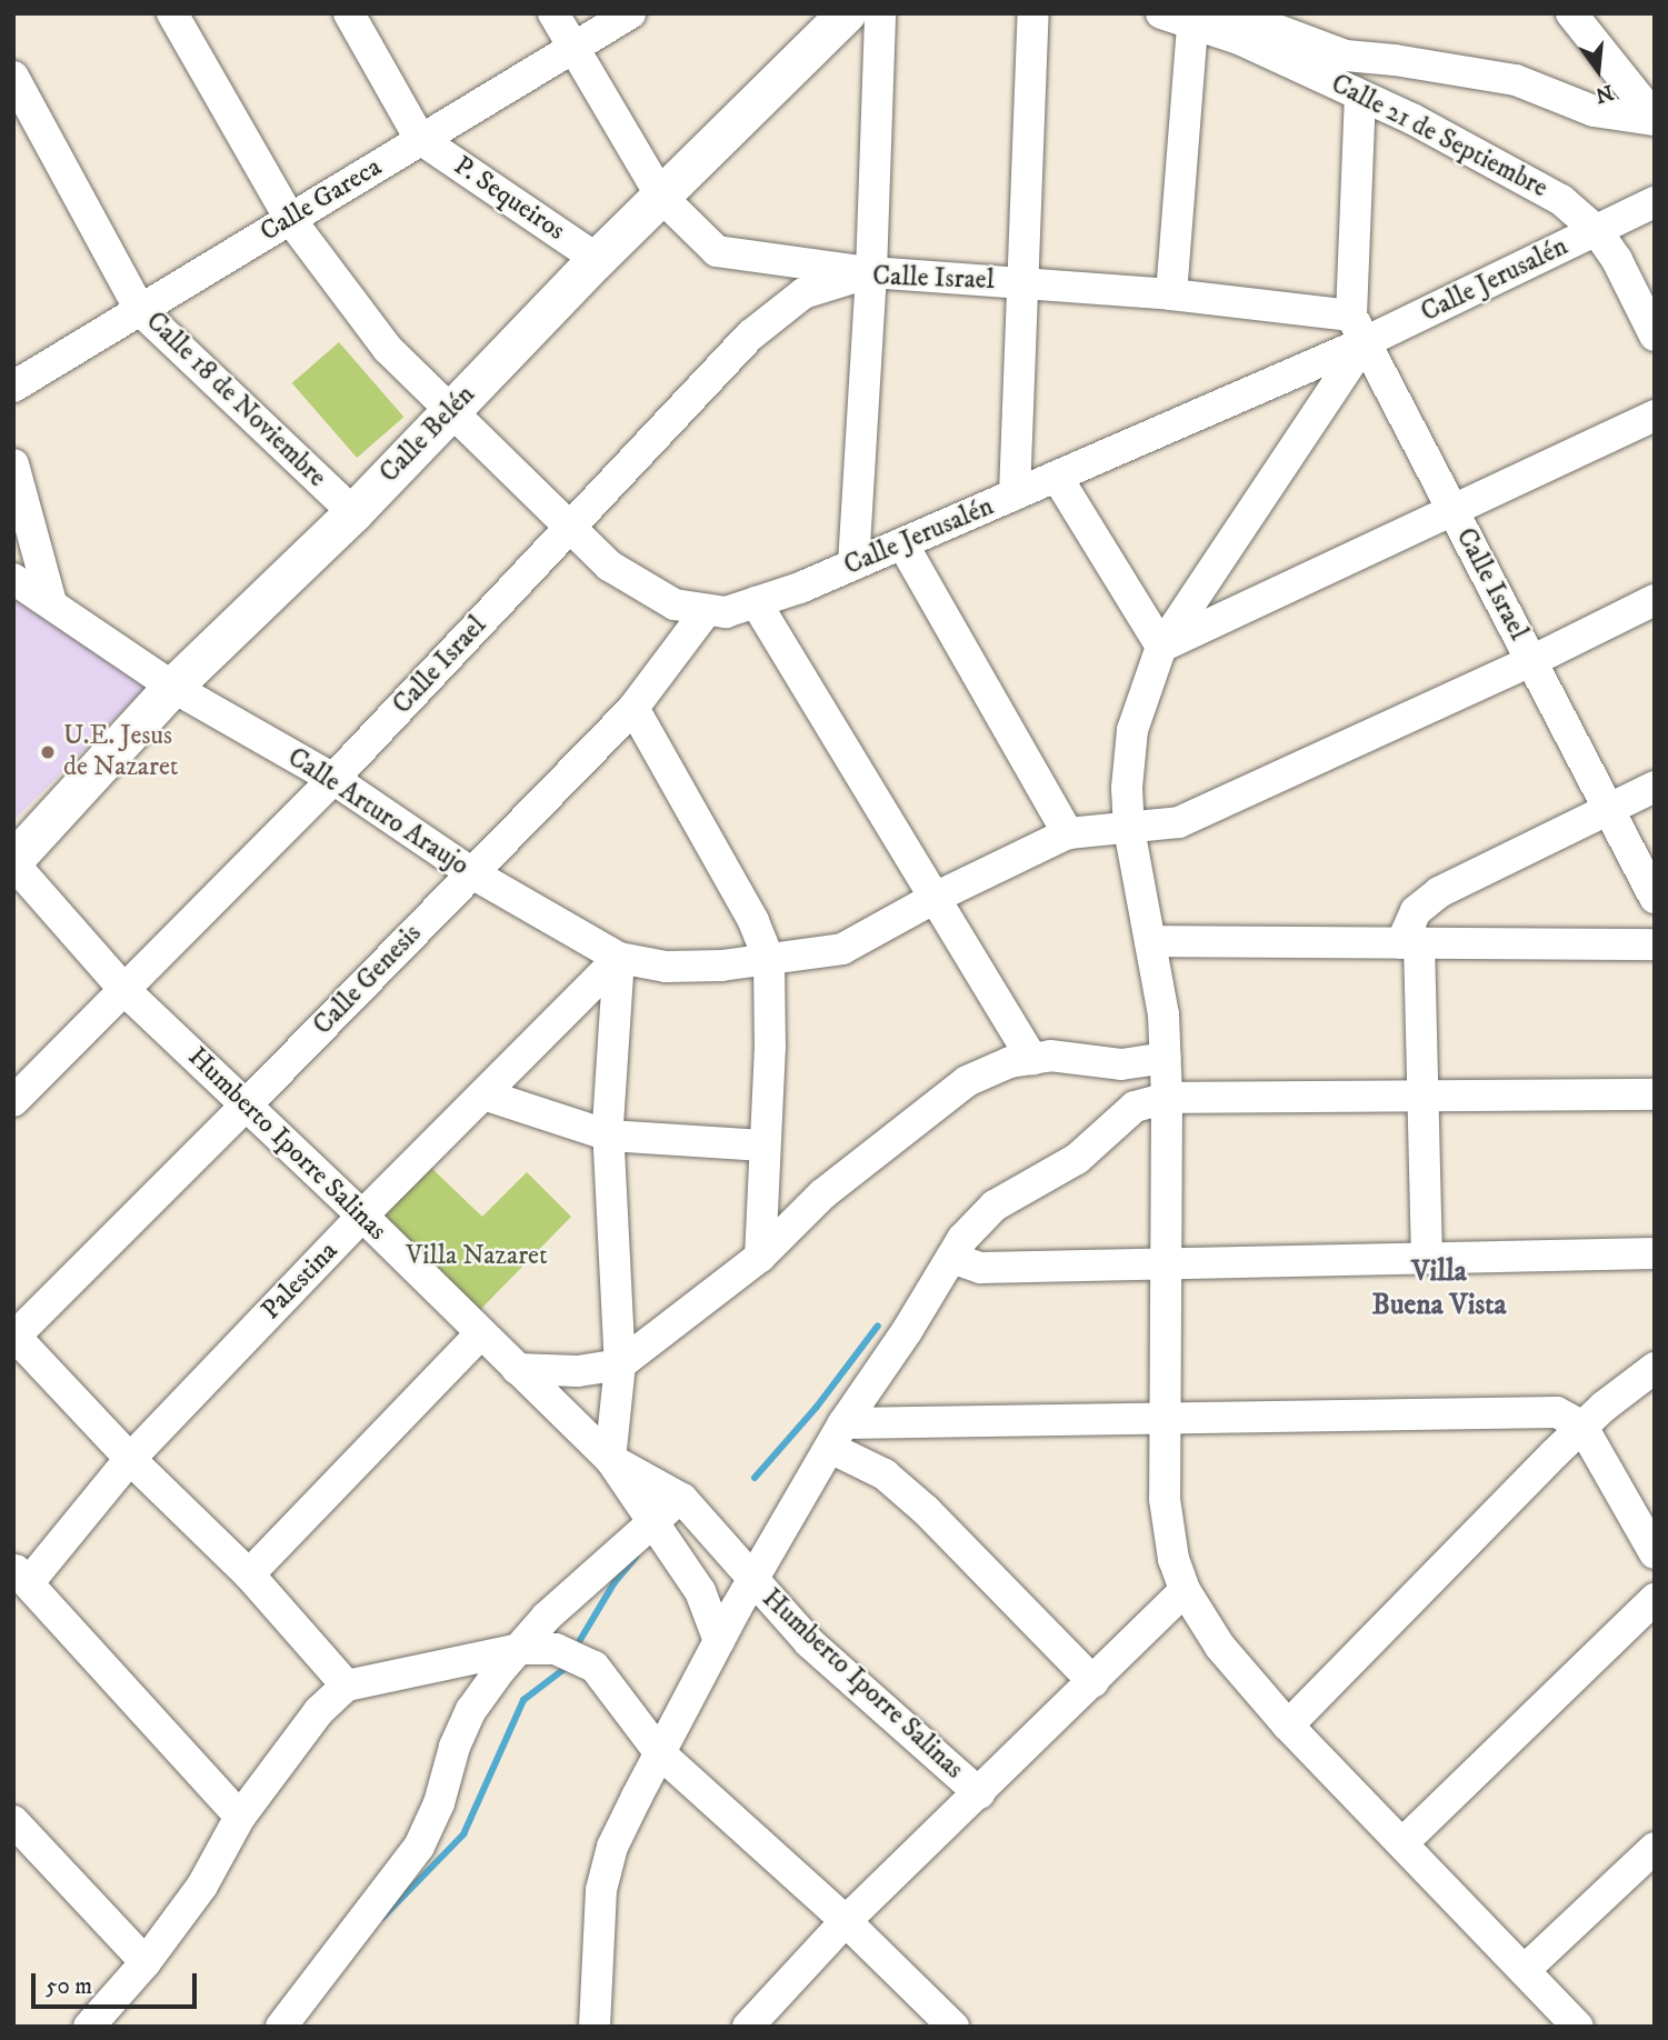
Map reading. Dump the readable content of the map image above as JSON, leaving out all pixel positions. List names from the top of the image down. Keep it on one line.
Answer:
{"streets":{"main road":["Calle Belén"],"street":["Calle 21 de Septiembre","P. Sequeiros","Calle Gareca","Calle Israel","Calle Jerusalén","Calle 18 de Noviembre","Calle Arturo Araujo","Calle Genesis","Humberto Iporre Salinas","Palestina"]},"crossings":[["Calle 21 de Septiembre","Calle Jerusalén"],["P. Sequeiros","Calle Gareca"],["P. Sequeiros","Calle Belén"],["Calle Gareca","Calle Jerusalén"],["Calle Gareca","Calle 18 de Noviembre"],["Calle Israel","Calle Jerusalén"],["Calle Israel","Calle Arturo Araujo"],["Calle Israel","Humberto Iporre Salinas"],["Calle Jerusalén","Calle Belén"],["Calle Jerusalén","Calle Genesis"],["Calle 18 de Noviembre","Calle Belén"],["Calle Belén","Calle Arturo Araujo"],["Calle Belén","Humberto Iporre Salinas"],["Calle Arturo Araujo","Calle Genesis"],["Calle Arturo Araujo","Palestina"],["Calle Genesis","Humberto Iporre Salinas"],["Humberto Iporre Salinas","Palestina"]],"districts":["Villa Buena Vista"],"parks":["Villa Nazaret"],"places":["U.E. Jesus de Nazaret"],"scale_bar":"50 m","north":"bottom"}
